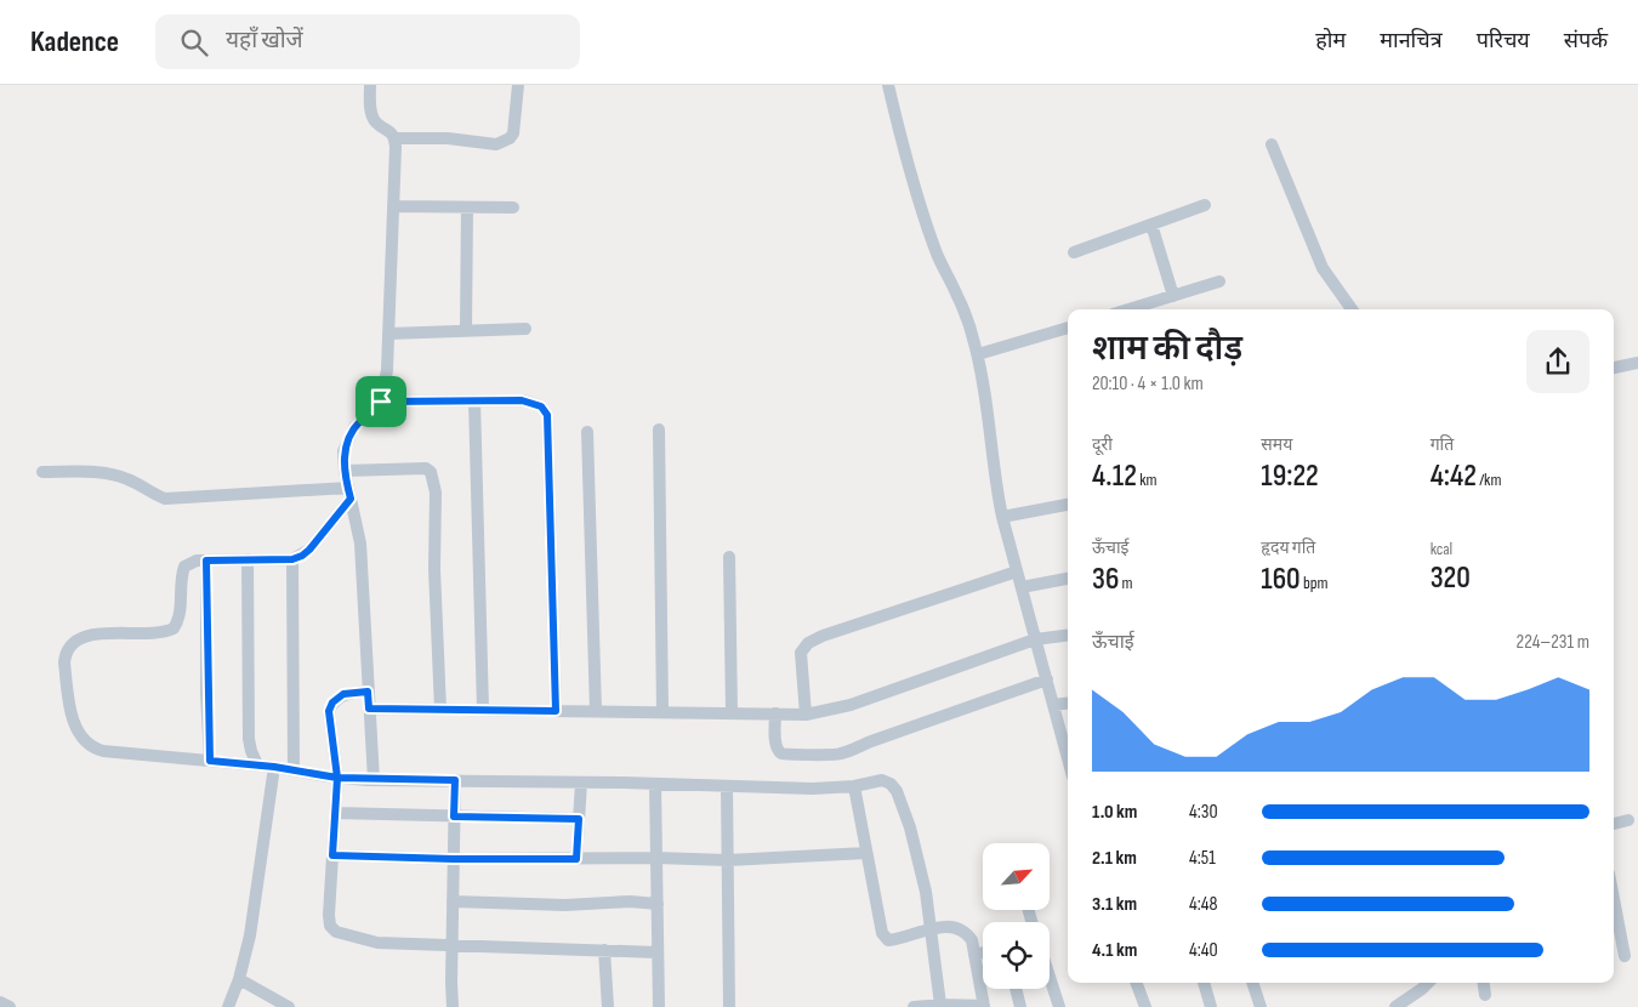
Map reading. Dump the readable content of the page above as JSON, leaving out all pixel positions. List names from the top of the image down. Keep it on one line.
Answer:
{"north":"top right","page":{"header":"Kadence","search":"यहाँ खोजें","nav":["होम","मानचित्र","परिचय","संपर्क"],"heading":["शाम की दौड़","20:10 · 4 × 1.0 km"],"stats":[["दूरी","4.12 km"],["समय","19:22"],["गति","4:42 /km"],["ऊँचाई","36 m"],["हृदय गति","160 bpm"],["kcal","320"]],"chart":["ऊँचाई","224–231 m"],"list":[{"name":"1.0 km","note":"4:30"},{"name":"2.1 km","note":"4:51"},{"name":"3.1 km","note":"4:48"},{"name":"4.1 km","note":"4:40"}]}}
